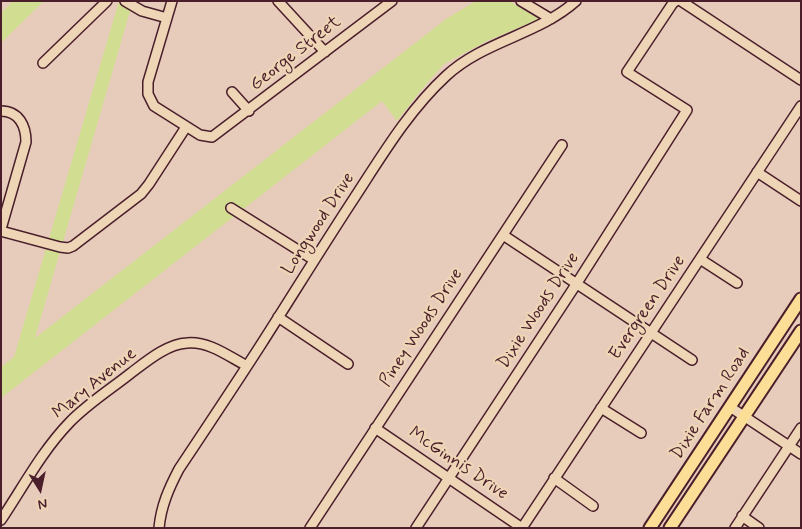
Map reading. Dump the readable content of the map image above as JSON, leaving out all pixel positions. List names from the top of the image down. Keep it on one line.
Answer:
{"streets":{"main road":["Dixie Farm Road"],"street":["George Street","Longwood Drive","Evergreen Drive","Dixie Woods Drive","Piney Woods Drive","Mary Avenue","McGinnis Drive"]},"crossings":[["Longwood Drive","Mary Avenue"],["Evergreen Drive","McGinnis Drive"],["Dixie Woods Drive","McGinnis Drive"],["Piney Woods Drive","McGinnis Drive"]],"north":"bottom"}
